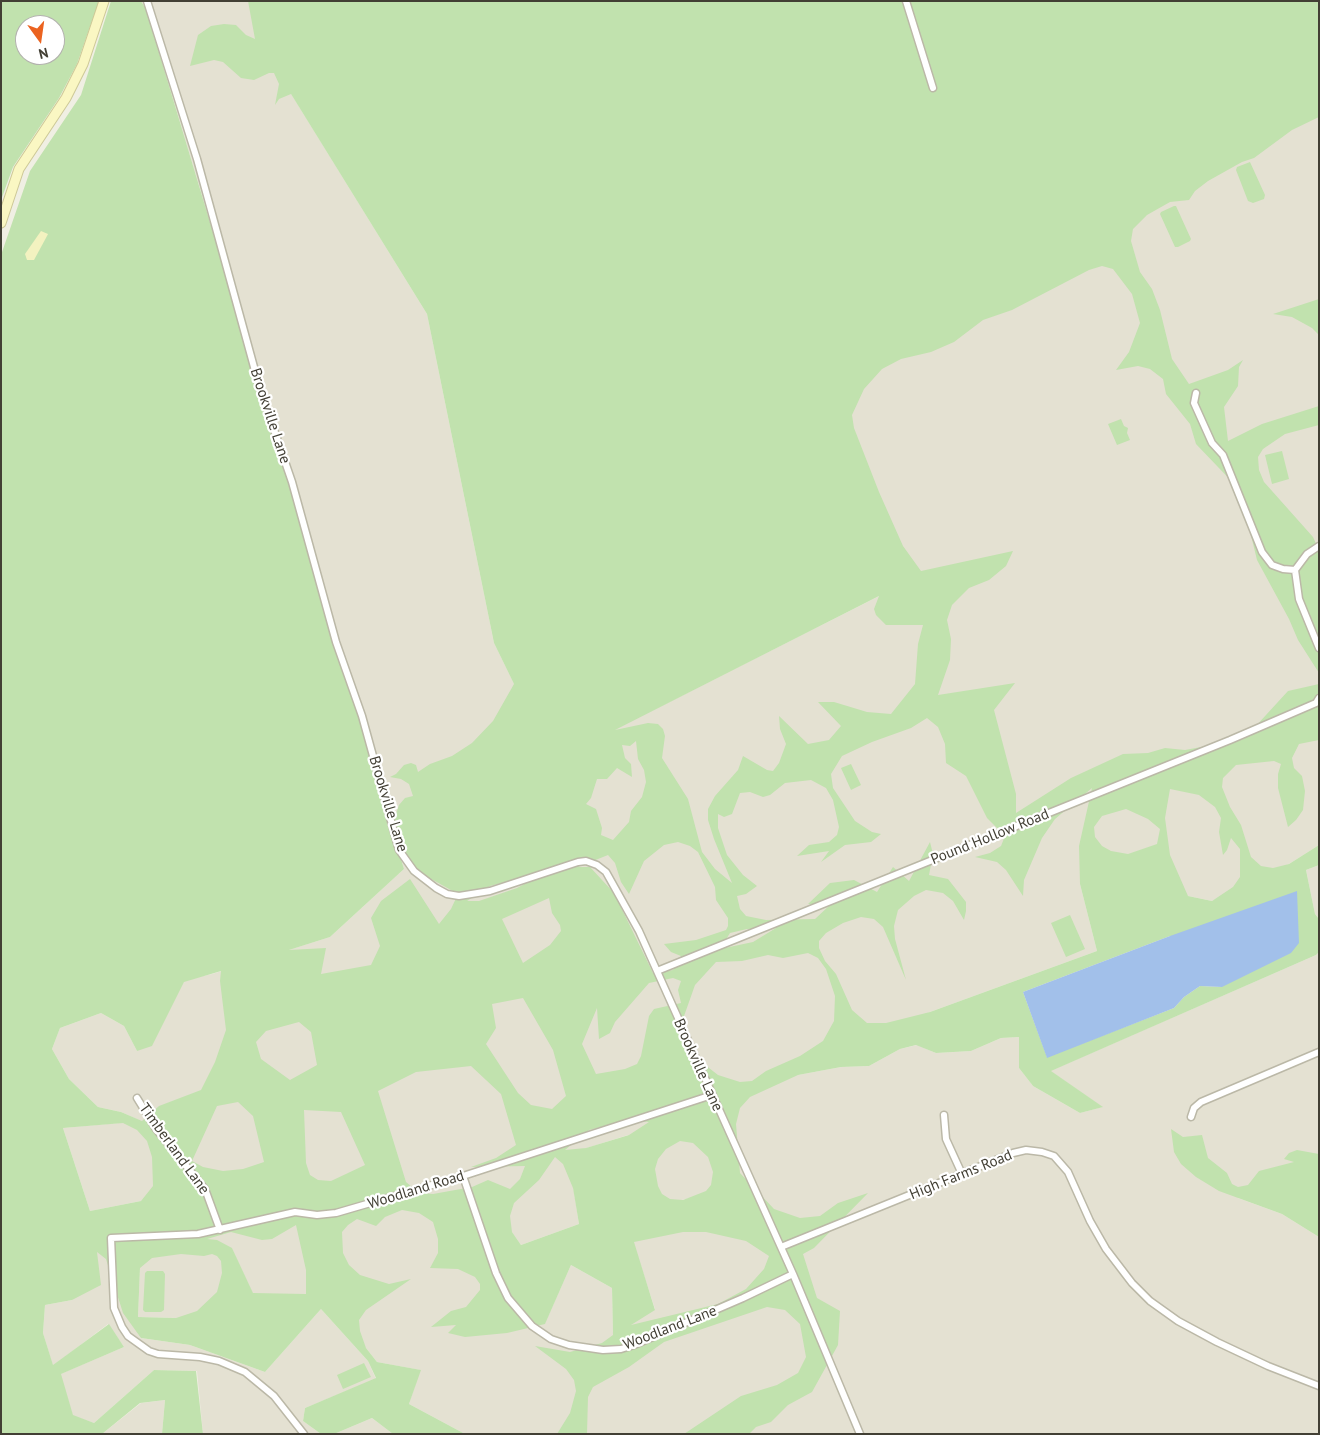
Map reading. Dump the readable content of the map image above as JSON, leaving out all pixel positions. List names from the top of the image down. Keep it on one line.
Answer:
{"streets":{"street":["Brookville Lane","Pound Hollow Road","Timberland Lane","High Farms Road","Woodland Road","Woodland Lane"]},"crossings":[["Brookville Lane","Pound Hollow Road"],["Brookville Lane","High Farms Road"],["Brookville Lane","Woodland Road"],["Brookville Lane","Woodland Lane"],["Timberland Lane","Woodland Road"],["Woodland Road","Woodland Lane"]],"north":"bottom"}
